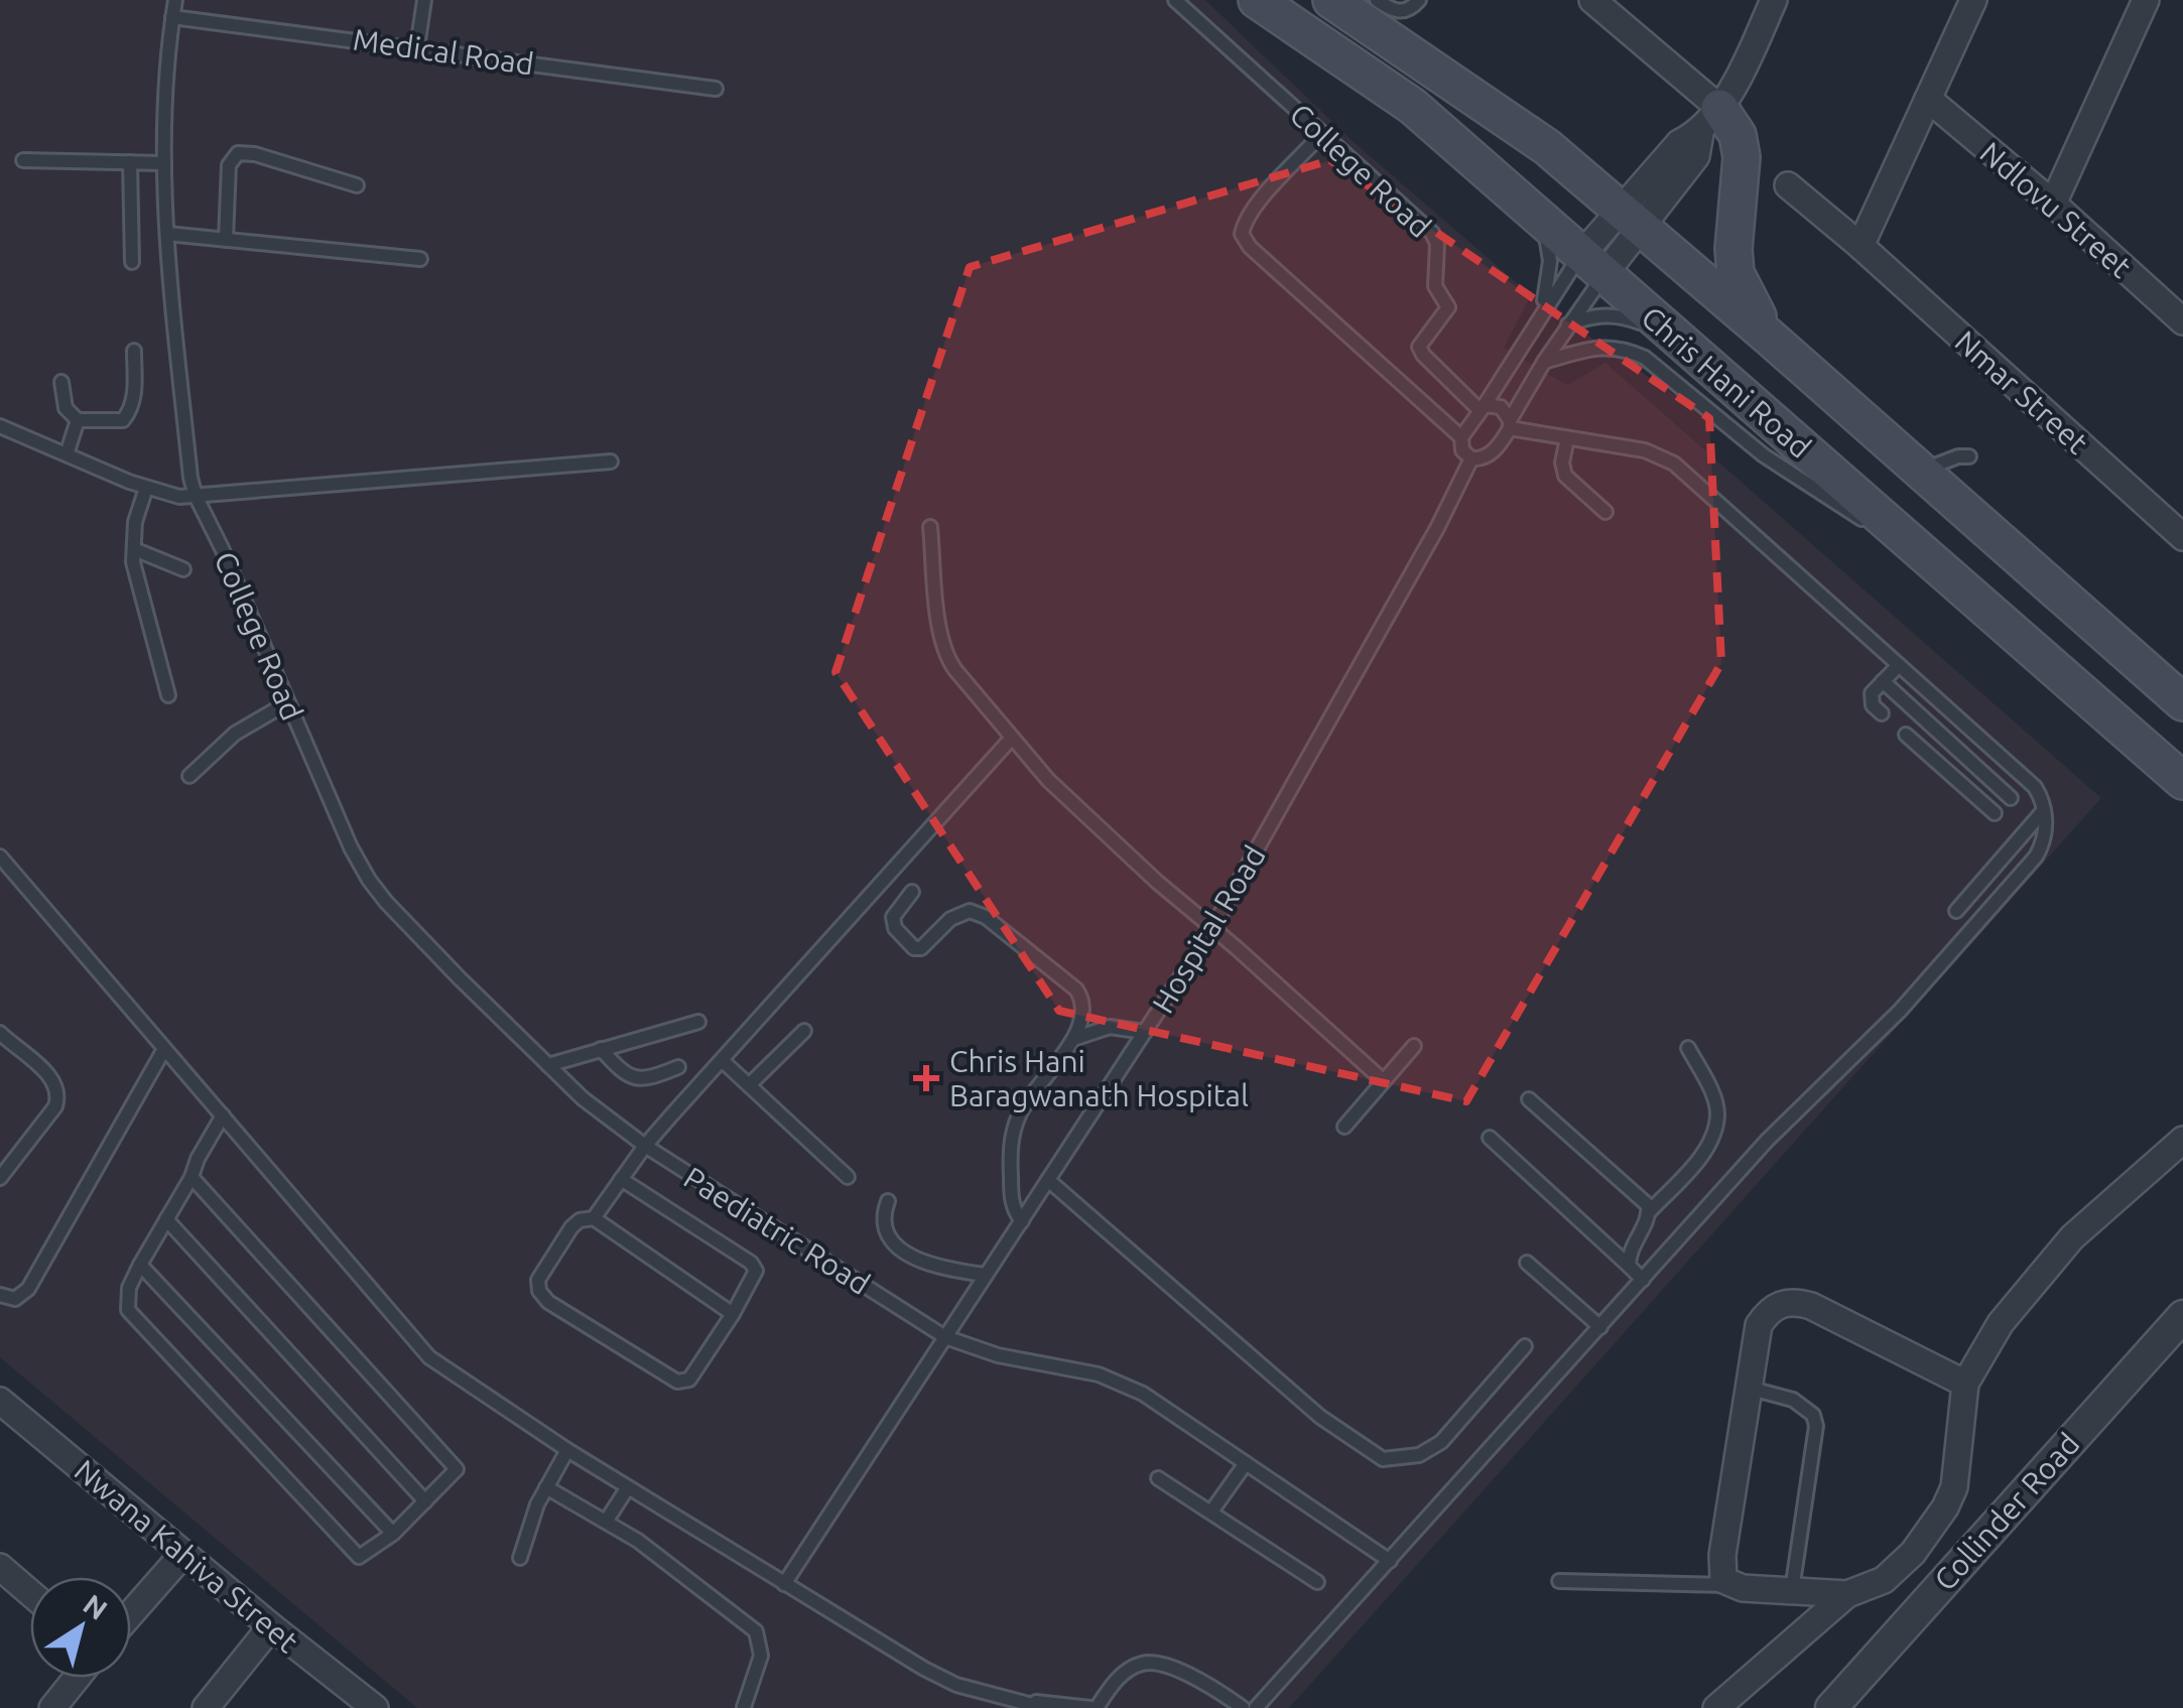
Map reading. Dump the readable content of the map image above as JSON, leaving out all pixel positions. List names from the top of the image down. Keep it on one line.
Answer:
{"streets":{"main road":["Chris Hani Road"],"street":["Ndlovu Street","Nmar Street","Collinder Road","Nwana Kahiva Street"],"lane":["Medical Road","College Road","Hospital Road","Paediatric Road"]},"crossings":[["Medical Road","College Road"],["College Road","Paediatric Road"],["Hospital Road","Paediatric Road"]],"places":{"health":["Chris Hani Baragwanath Hospital"]},"north":"top right"}
